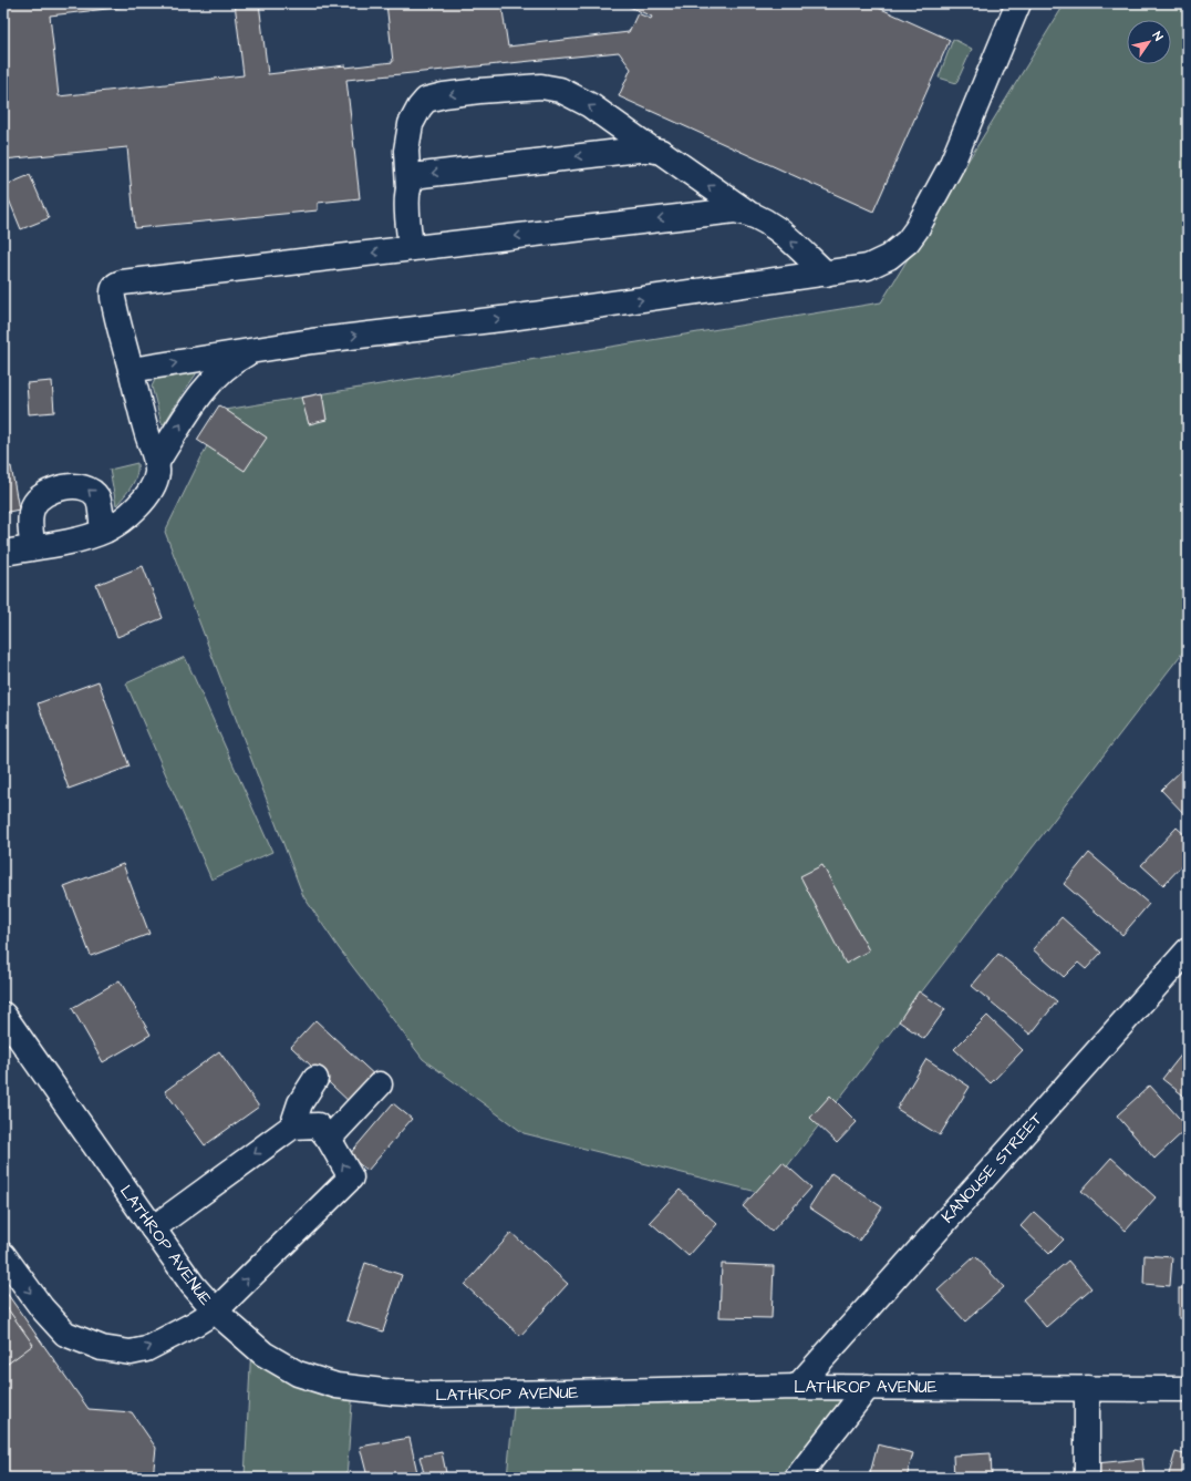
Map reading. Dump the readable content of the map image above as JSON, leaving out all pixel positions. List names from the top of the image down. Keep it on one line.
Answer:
{"streets":{"street":["KANOUSE STREET","LATHROP AVENUE"]},"crossings":[["KANOUSE STREET","LATHROP AVENUE"]],"north":"top right"}
